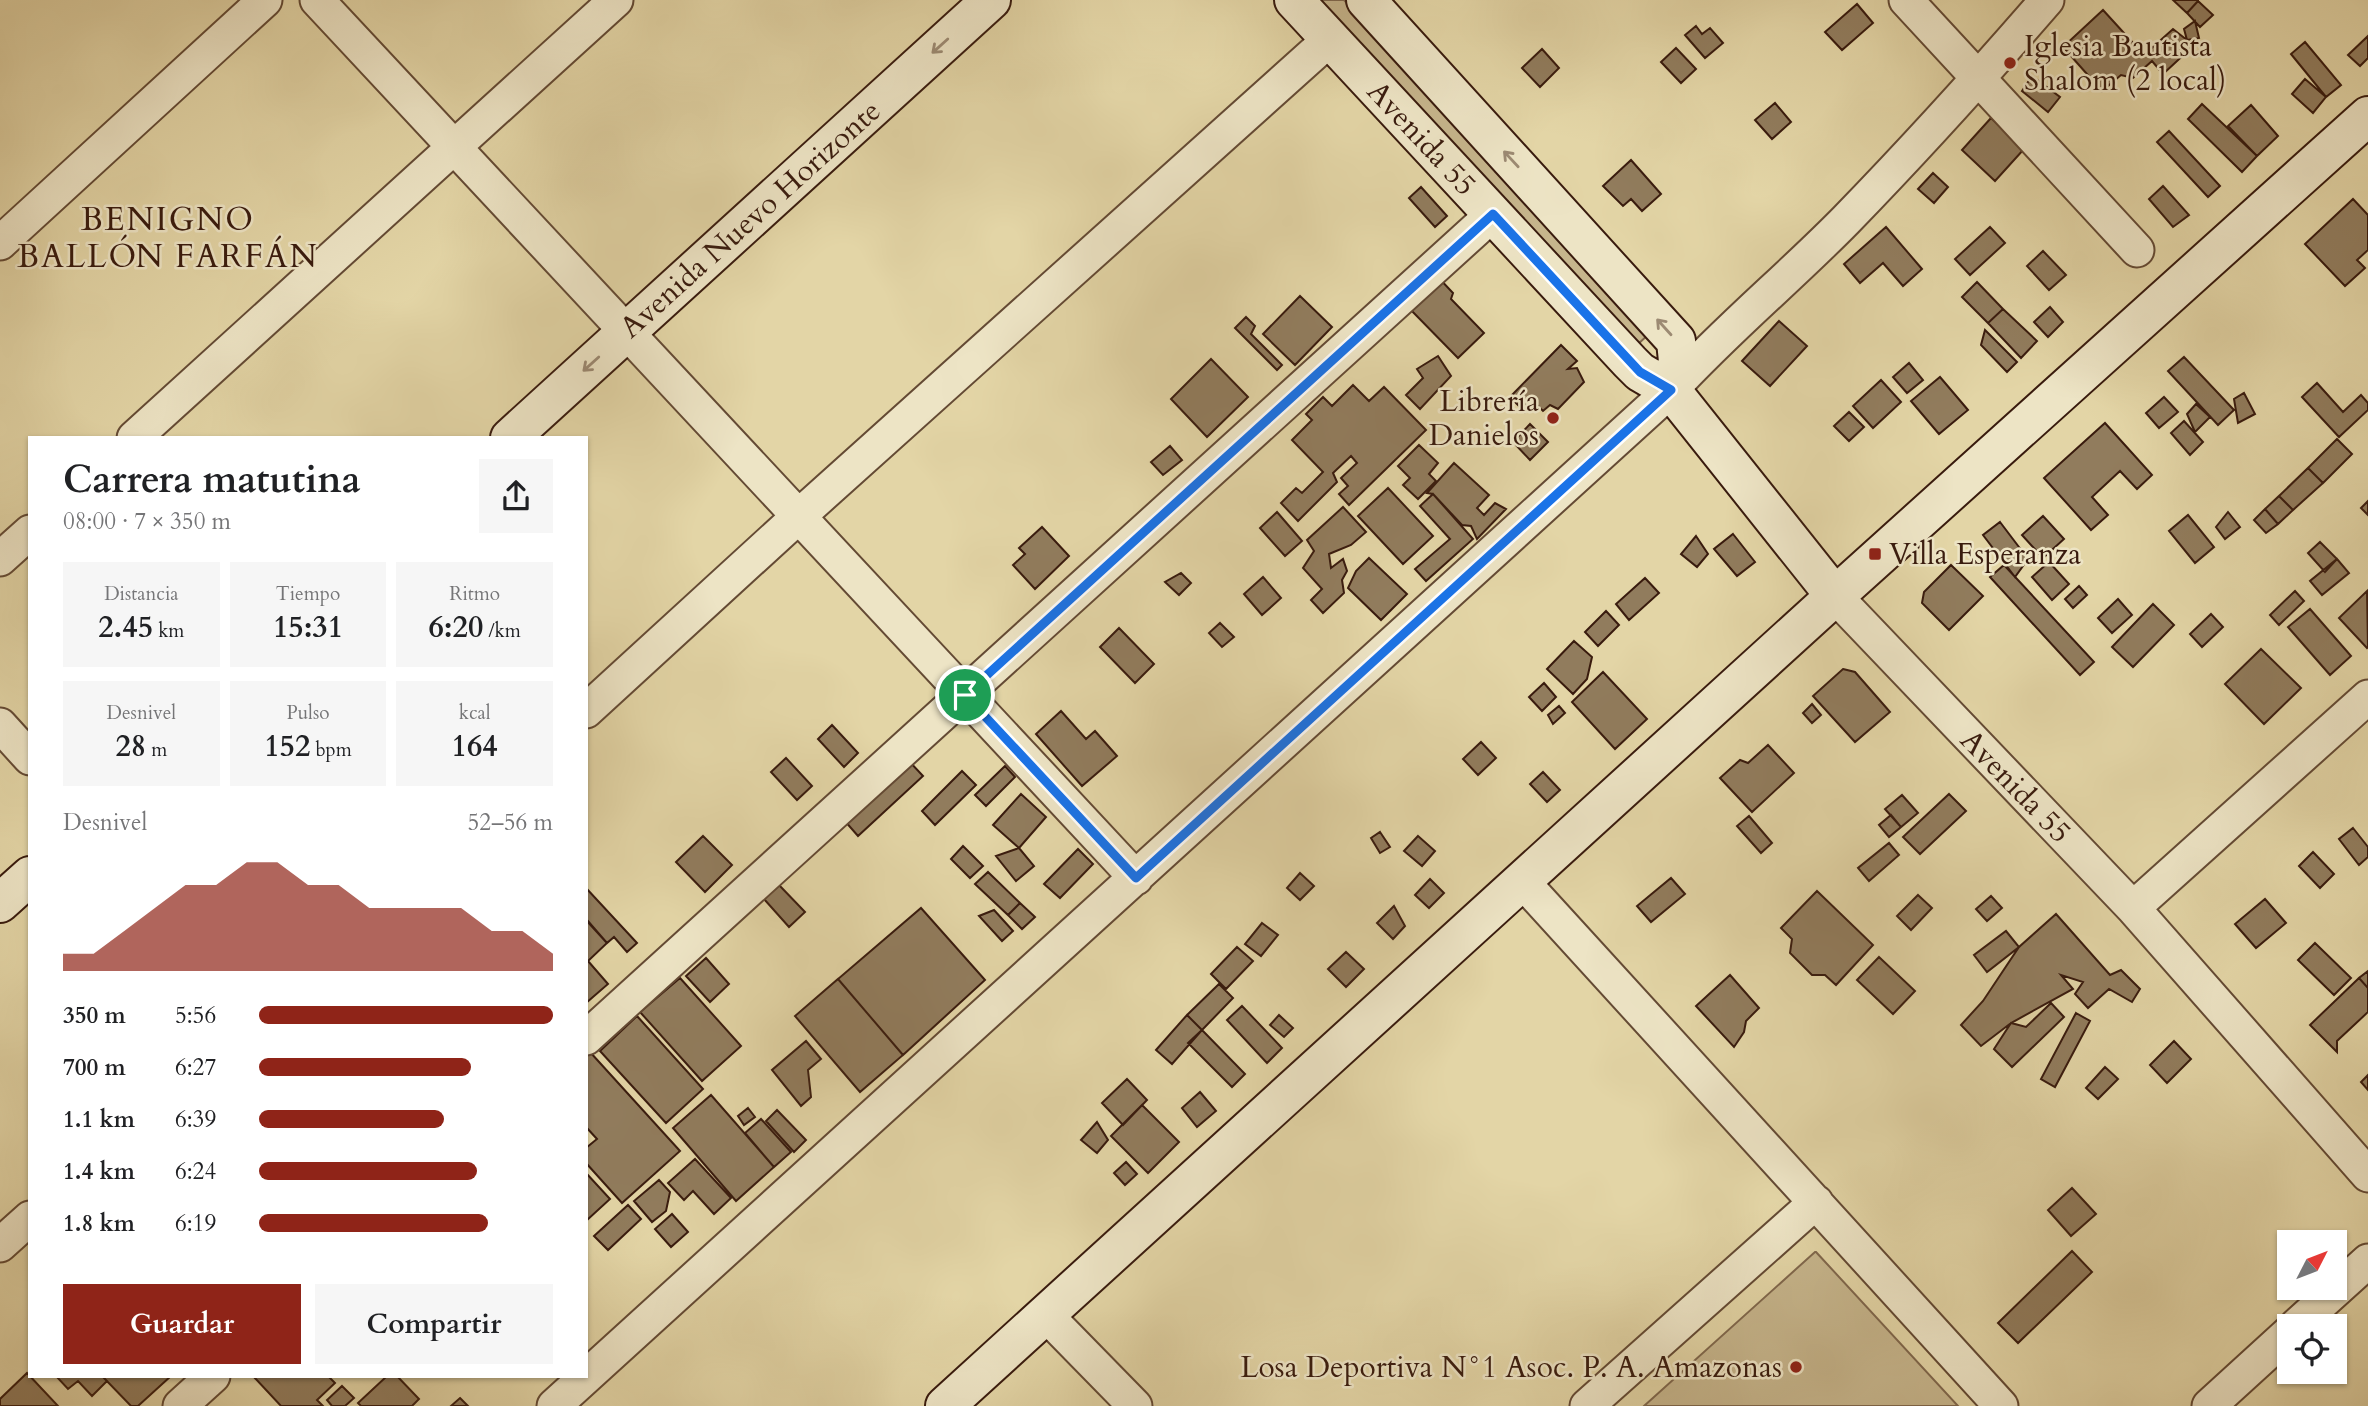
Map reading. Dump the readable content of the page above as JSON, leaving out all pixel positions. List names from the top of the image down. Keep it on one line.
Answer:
{"streets":{"street":["Avenida 55","Avenida Nuevo Horizonte"]},"districts":["BENIGNO BALLÓN FARFÁN"],"places":{"other":["Iglesia Bautista Shalom (2 local)","Librería Danielos","Losa Deportiva N°1 Asoc. P. A. Amazonas"],"transit":["Villa Esperanza"]},"north":"top right","page":{"heading":["Carrera matutina","08:00 · 7 × 350 m"],"stats":[["Distancia","2.45 km"],["Tiempo","15:31"],["Ritmo","6:20 /km"],["Desnivel","28 m"],["Pulso","152 bpm"],["kcal","164"]],"chart":["Desnivel","52–56 m"],"list":[{"name":"350 m","note":"5:56"},{"name":"700 m","note":"6:27"},{"name":"1.1 km","note":"6:39"},{"name":"1.4 km","note":"6:24"},{"name":"1.8 km","note":"6:19"}],"buttons":["Guardar","Compartir"]}}
